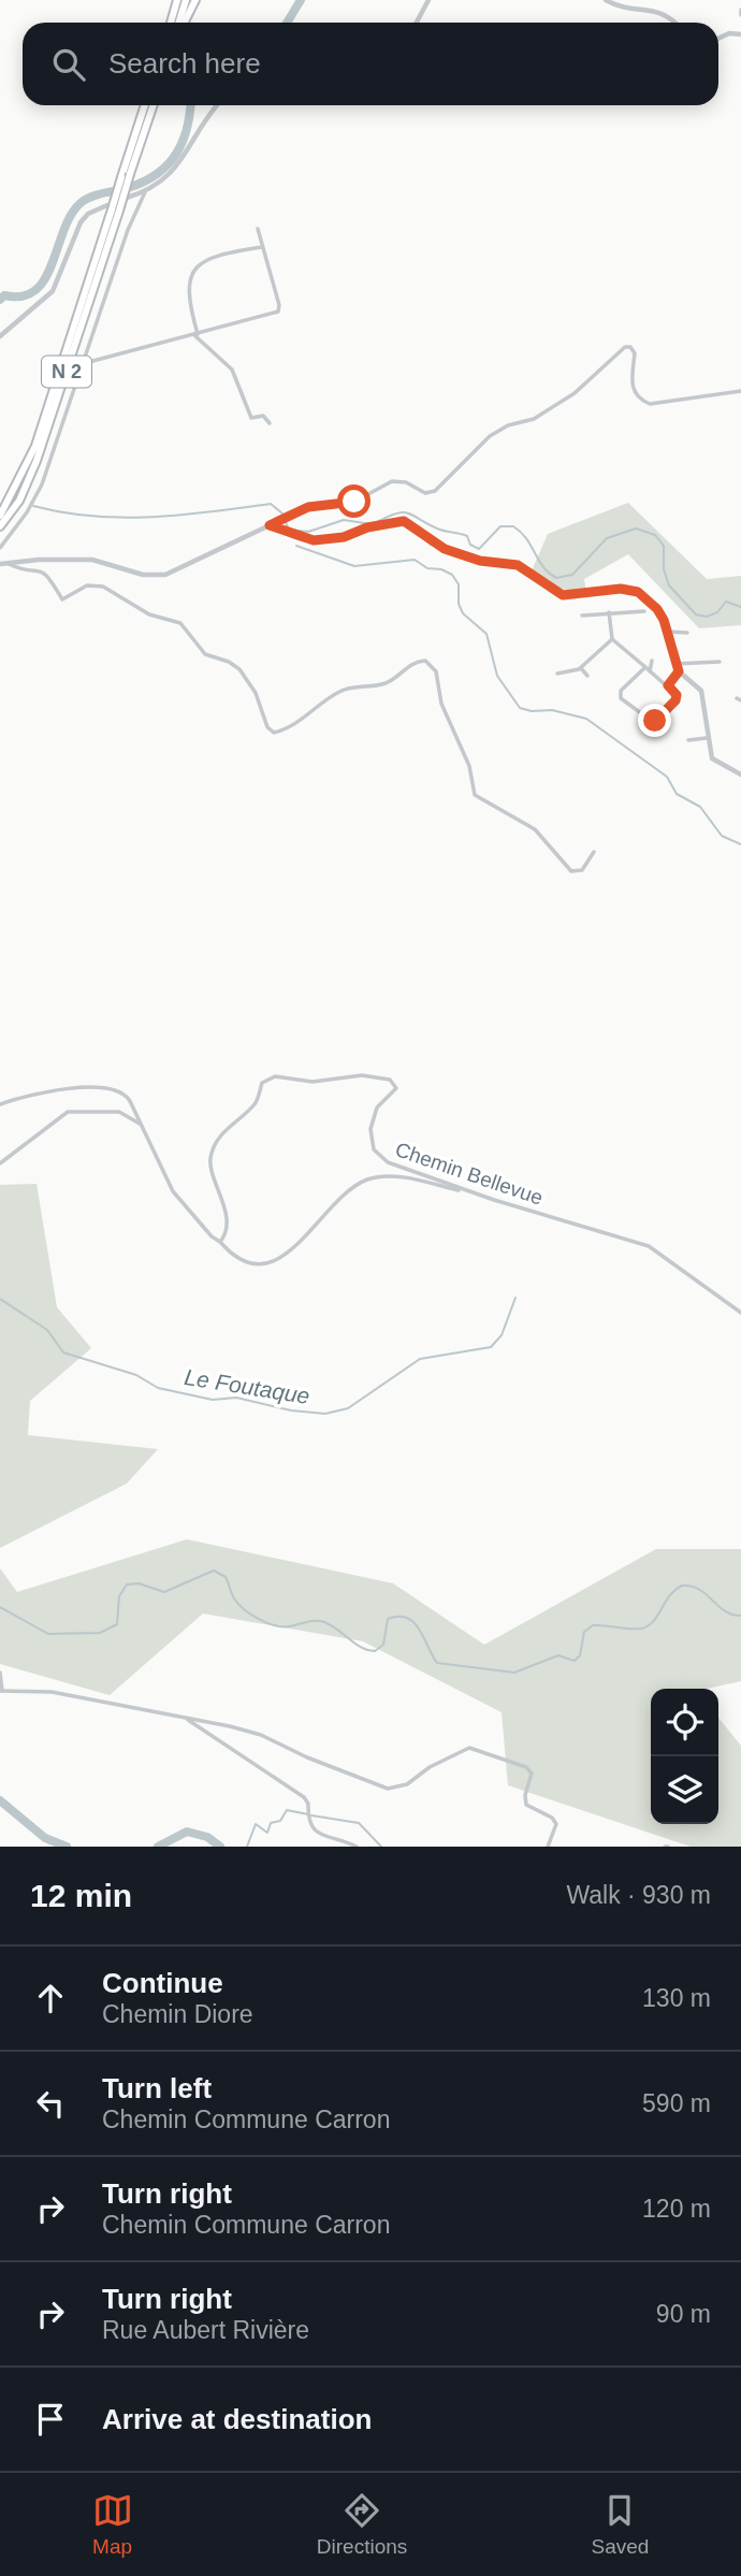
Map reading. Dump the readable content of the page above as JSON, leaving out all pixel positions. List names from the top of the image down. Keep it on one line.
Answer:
{"streets":{"highway":["N 2"],"street":["Chemin Bellevue"]},"water":["Le Foutaque"],"page":{"search":"Search here","heading":["12 min","Walk · 930 m"],"list":[["Continue","Chemin Diore","130 m"],["Turn left","Chemin Commune Carron","590 m"],["Turn right","Chemin Commune Carron","120 m"],["Turn right","Rue Aubert Rivière","90 m"],"Arrive at destination"],"nav":["Map","Directions","Saved"]}}
